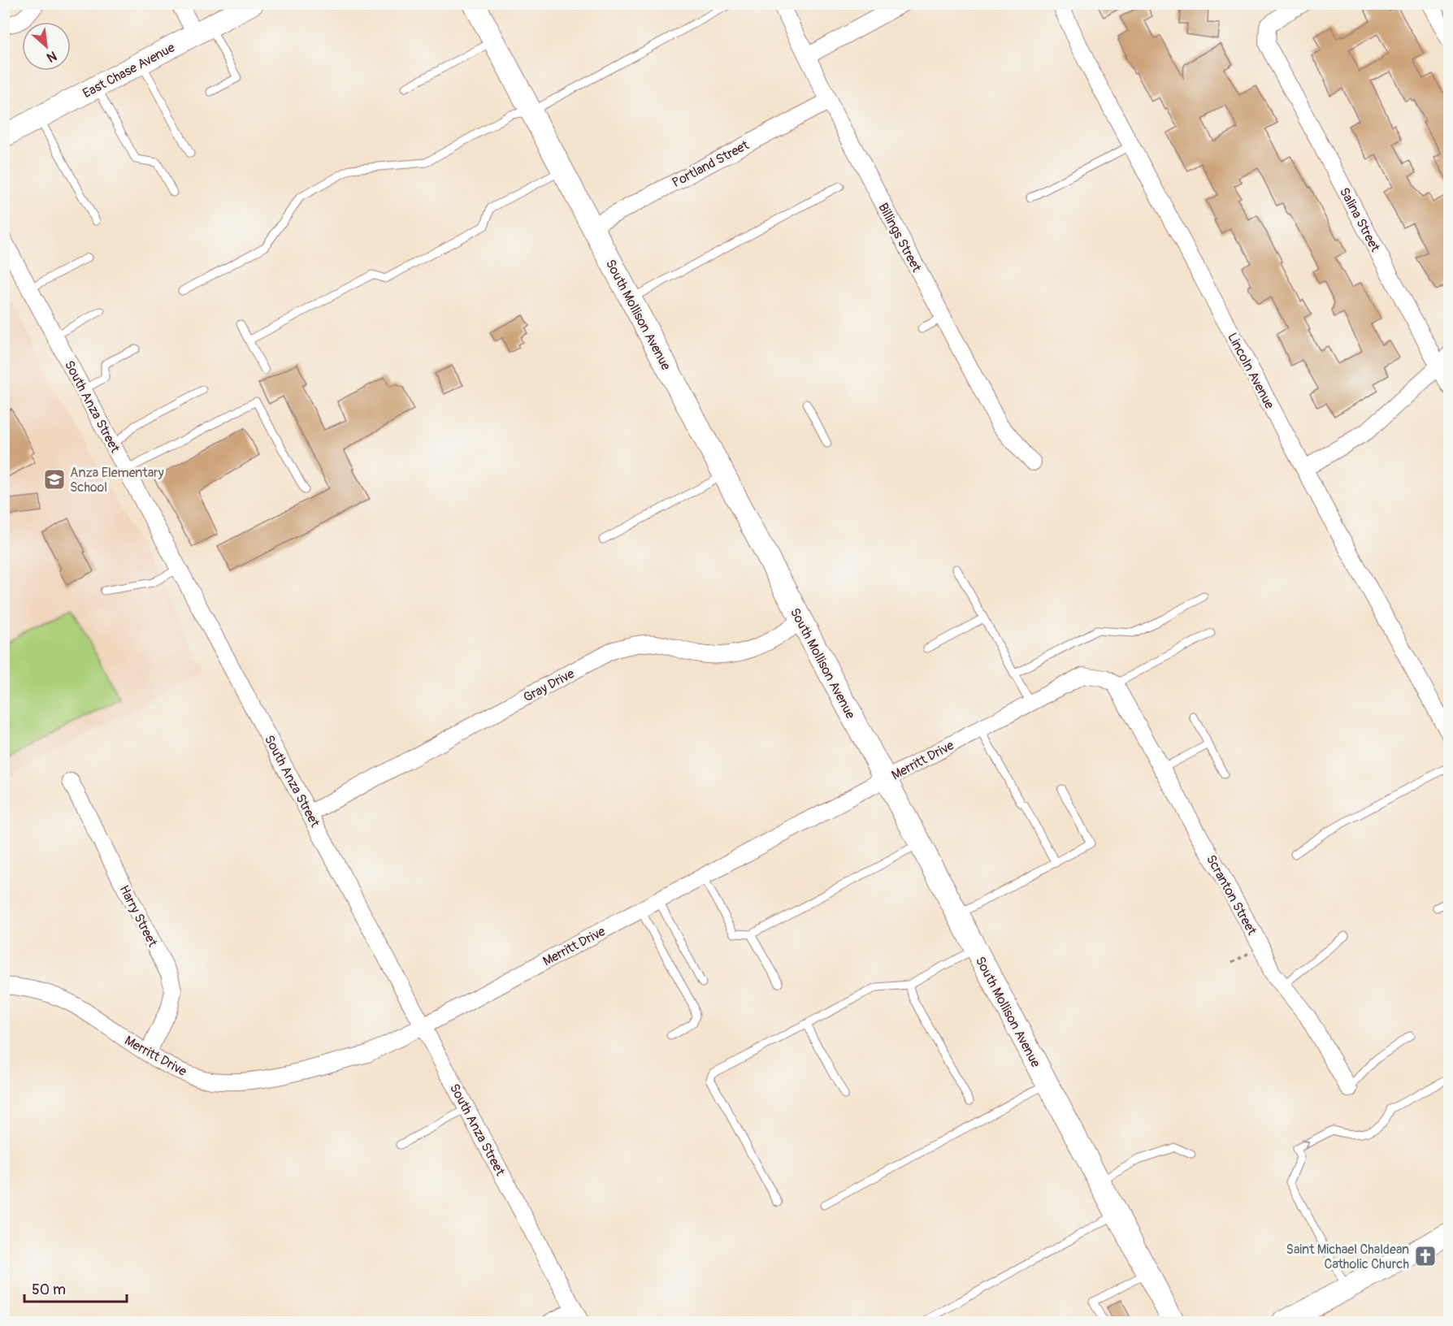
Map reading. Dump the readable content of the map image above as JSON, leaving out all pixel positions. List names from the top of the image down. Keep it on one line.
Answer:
{"streets":{"main road":["East Chase Avenue","South Mollison Avenue"],"street":["Portland Street","Salina Street","Billings Street","Lincoln Avenue","South Anza Street","Gray Drive","Merritt Drive","Scranton Street","Harry Street"]},"crossings":[["Portland Street","Billings Street"],["Portland Street","South Mollison Avenue"],["South Mollison Avenue","Gray Drive"],["South Mollison Avenue","Merritt Drive"],["South Anza Street","Gray Drive"],["South Anza Street","Merritt Drive"],["Merritt Drive","Scranton Street"],["Merritt Drive","Harry Street"]],"places":{"school or university":["Anza Elementary School"],"church":["Saint Michael Chaldean Catholic Church"]},"scale_bar":"50 m","north":"bottom right"}
